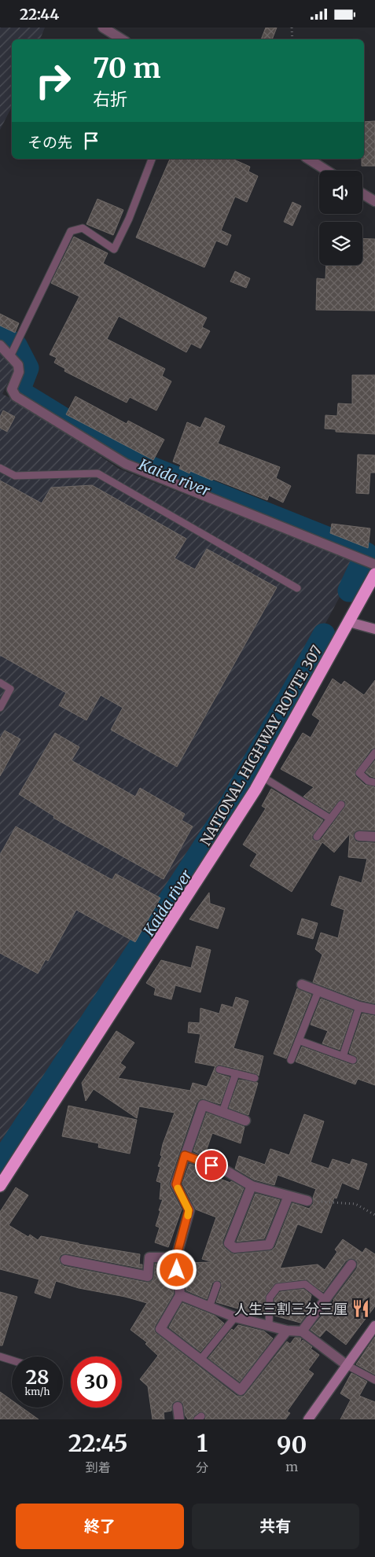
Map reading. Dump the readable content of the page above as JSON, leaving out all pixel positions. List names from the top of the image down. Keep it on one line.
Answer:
{"streets":{"highway":["NATIONAL HIGHWAY ROUTE 307"]},"water":["Kaida river"],"places":{"restaurant":["人生三割三分三厘"]},"page":{"status":"22:44","turn":["70 m","右折"],"then":"その先","speed":"28 km/h","limit":"30","eta":["22:45","到着","1","分","90","m"],"buttons":["終了","共有"]}}
